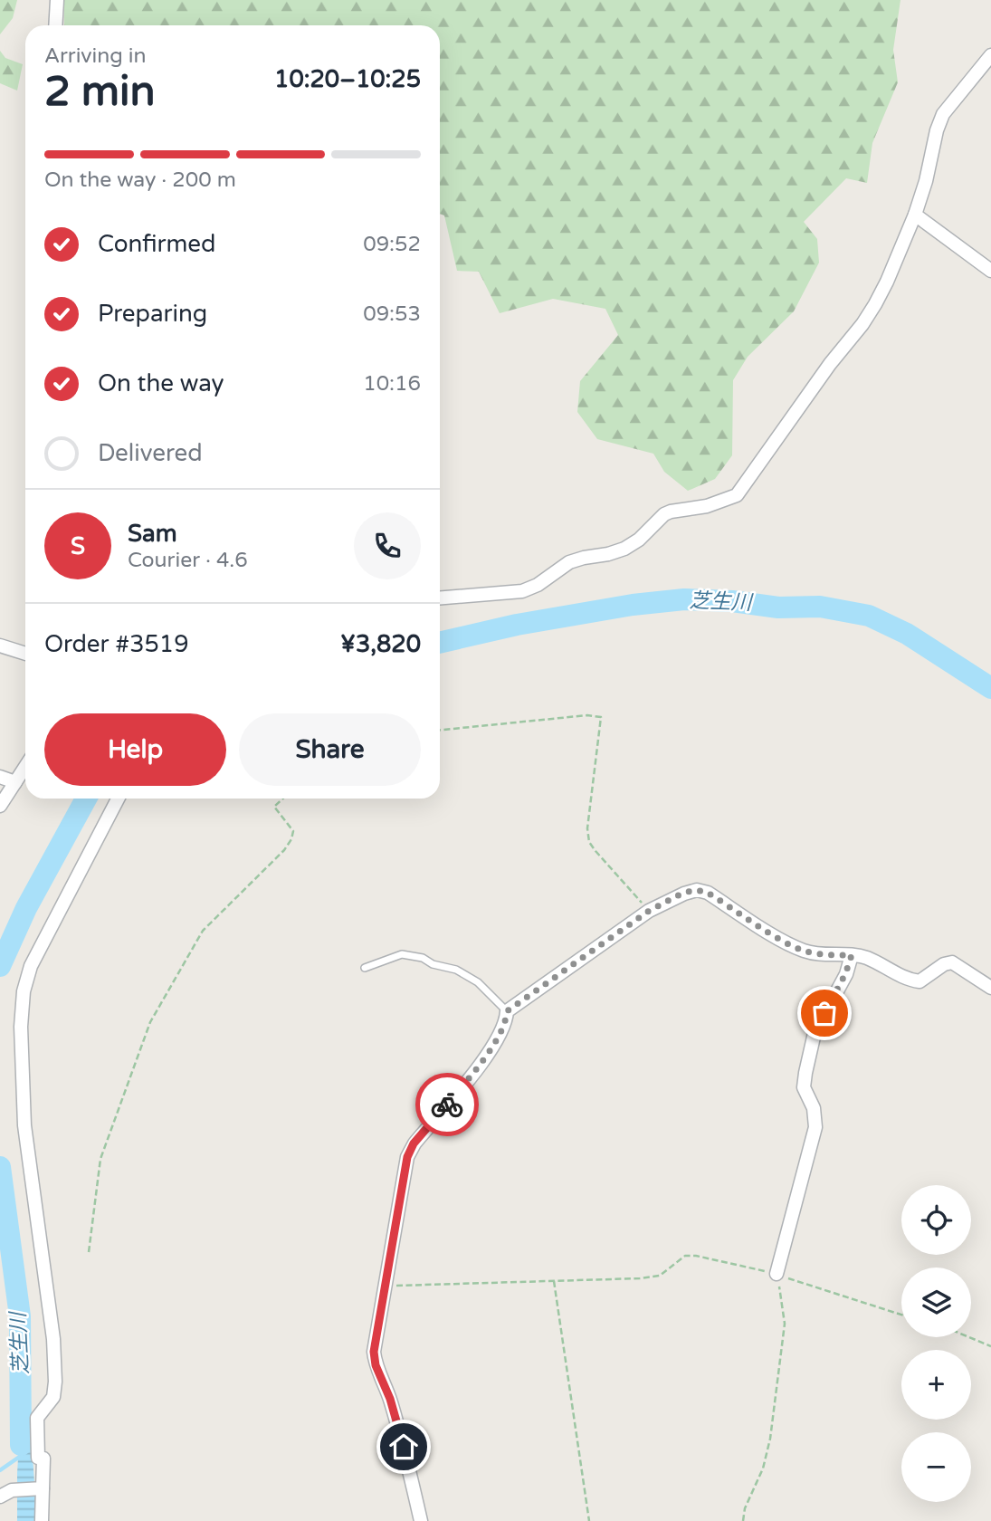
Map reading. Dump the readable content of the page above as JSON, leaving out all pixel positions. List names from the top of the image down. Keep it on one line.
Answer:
{"water":["芝生川"],"page":{"heading":["2 min","Arriving in","10:20–10:25"],"panel":["Sam","Courier · 4.6","Order #3519","¥3,820"],"bar":"On the way · 200 m","list":[["Confirmed","09:52"],["Preparing","09:53"],["On the way","10:16"],"Delivered"],"round":"S","buttons":["Help","Share"],"map_buttons":["+","−"]}}
